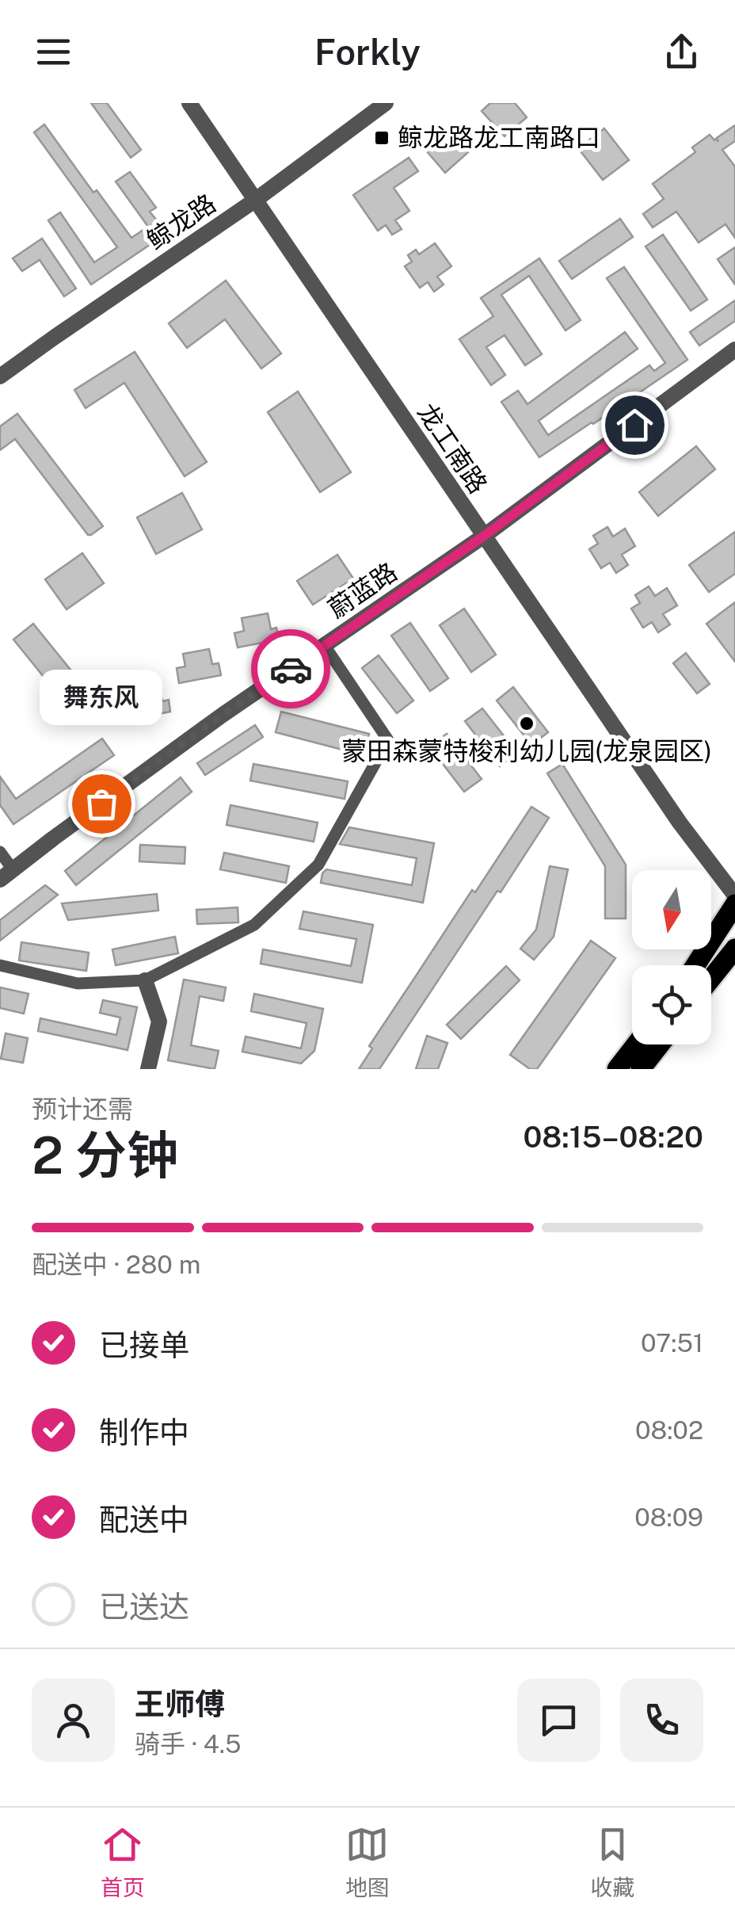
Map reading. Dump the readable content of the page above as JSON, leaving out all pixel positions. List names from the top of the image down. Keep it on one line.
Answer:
{"streets":{"street":["鲸龙路","龙工南路","蔚蓝路"]},"crossings":[["鲸龙路","龙工南路"],["龙工南路","蔚蓝路"]],"places":{"transit":["鲸龙路龙工南路口"],"other":["蒙田森蒙特梭利幼儿园(龙泉园区)","舞东风"]},"north":"bottom","page":{"header":"Forkly","bubble":"舞东风","heading":["2 分钟","预计还需","08:15–08:20"],"panel":["王师傅","骑手 · 4.5"],"bar":"配送中 · 280 m","list":[["已接单","07:51"],["制作中","08:02"],["配送中","08:09"],"已送达"],"tabs":["首页","地图","收藏"]}}
